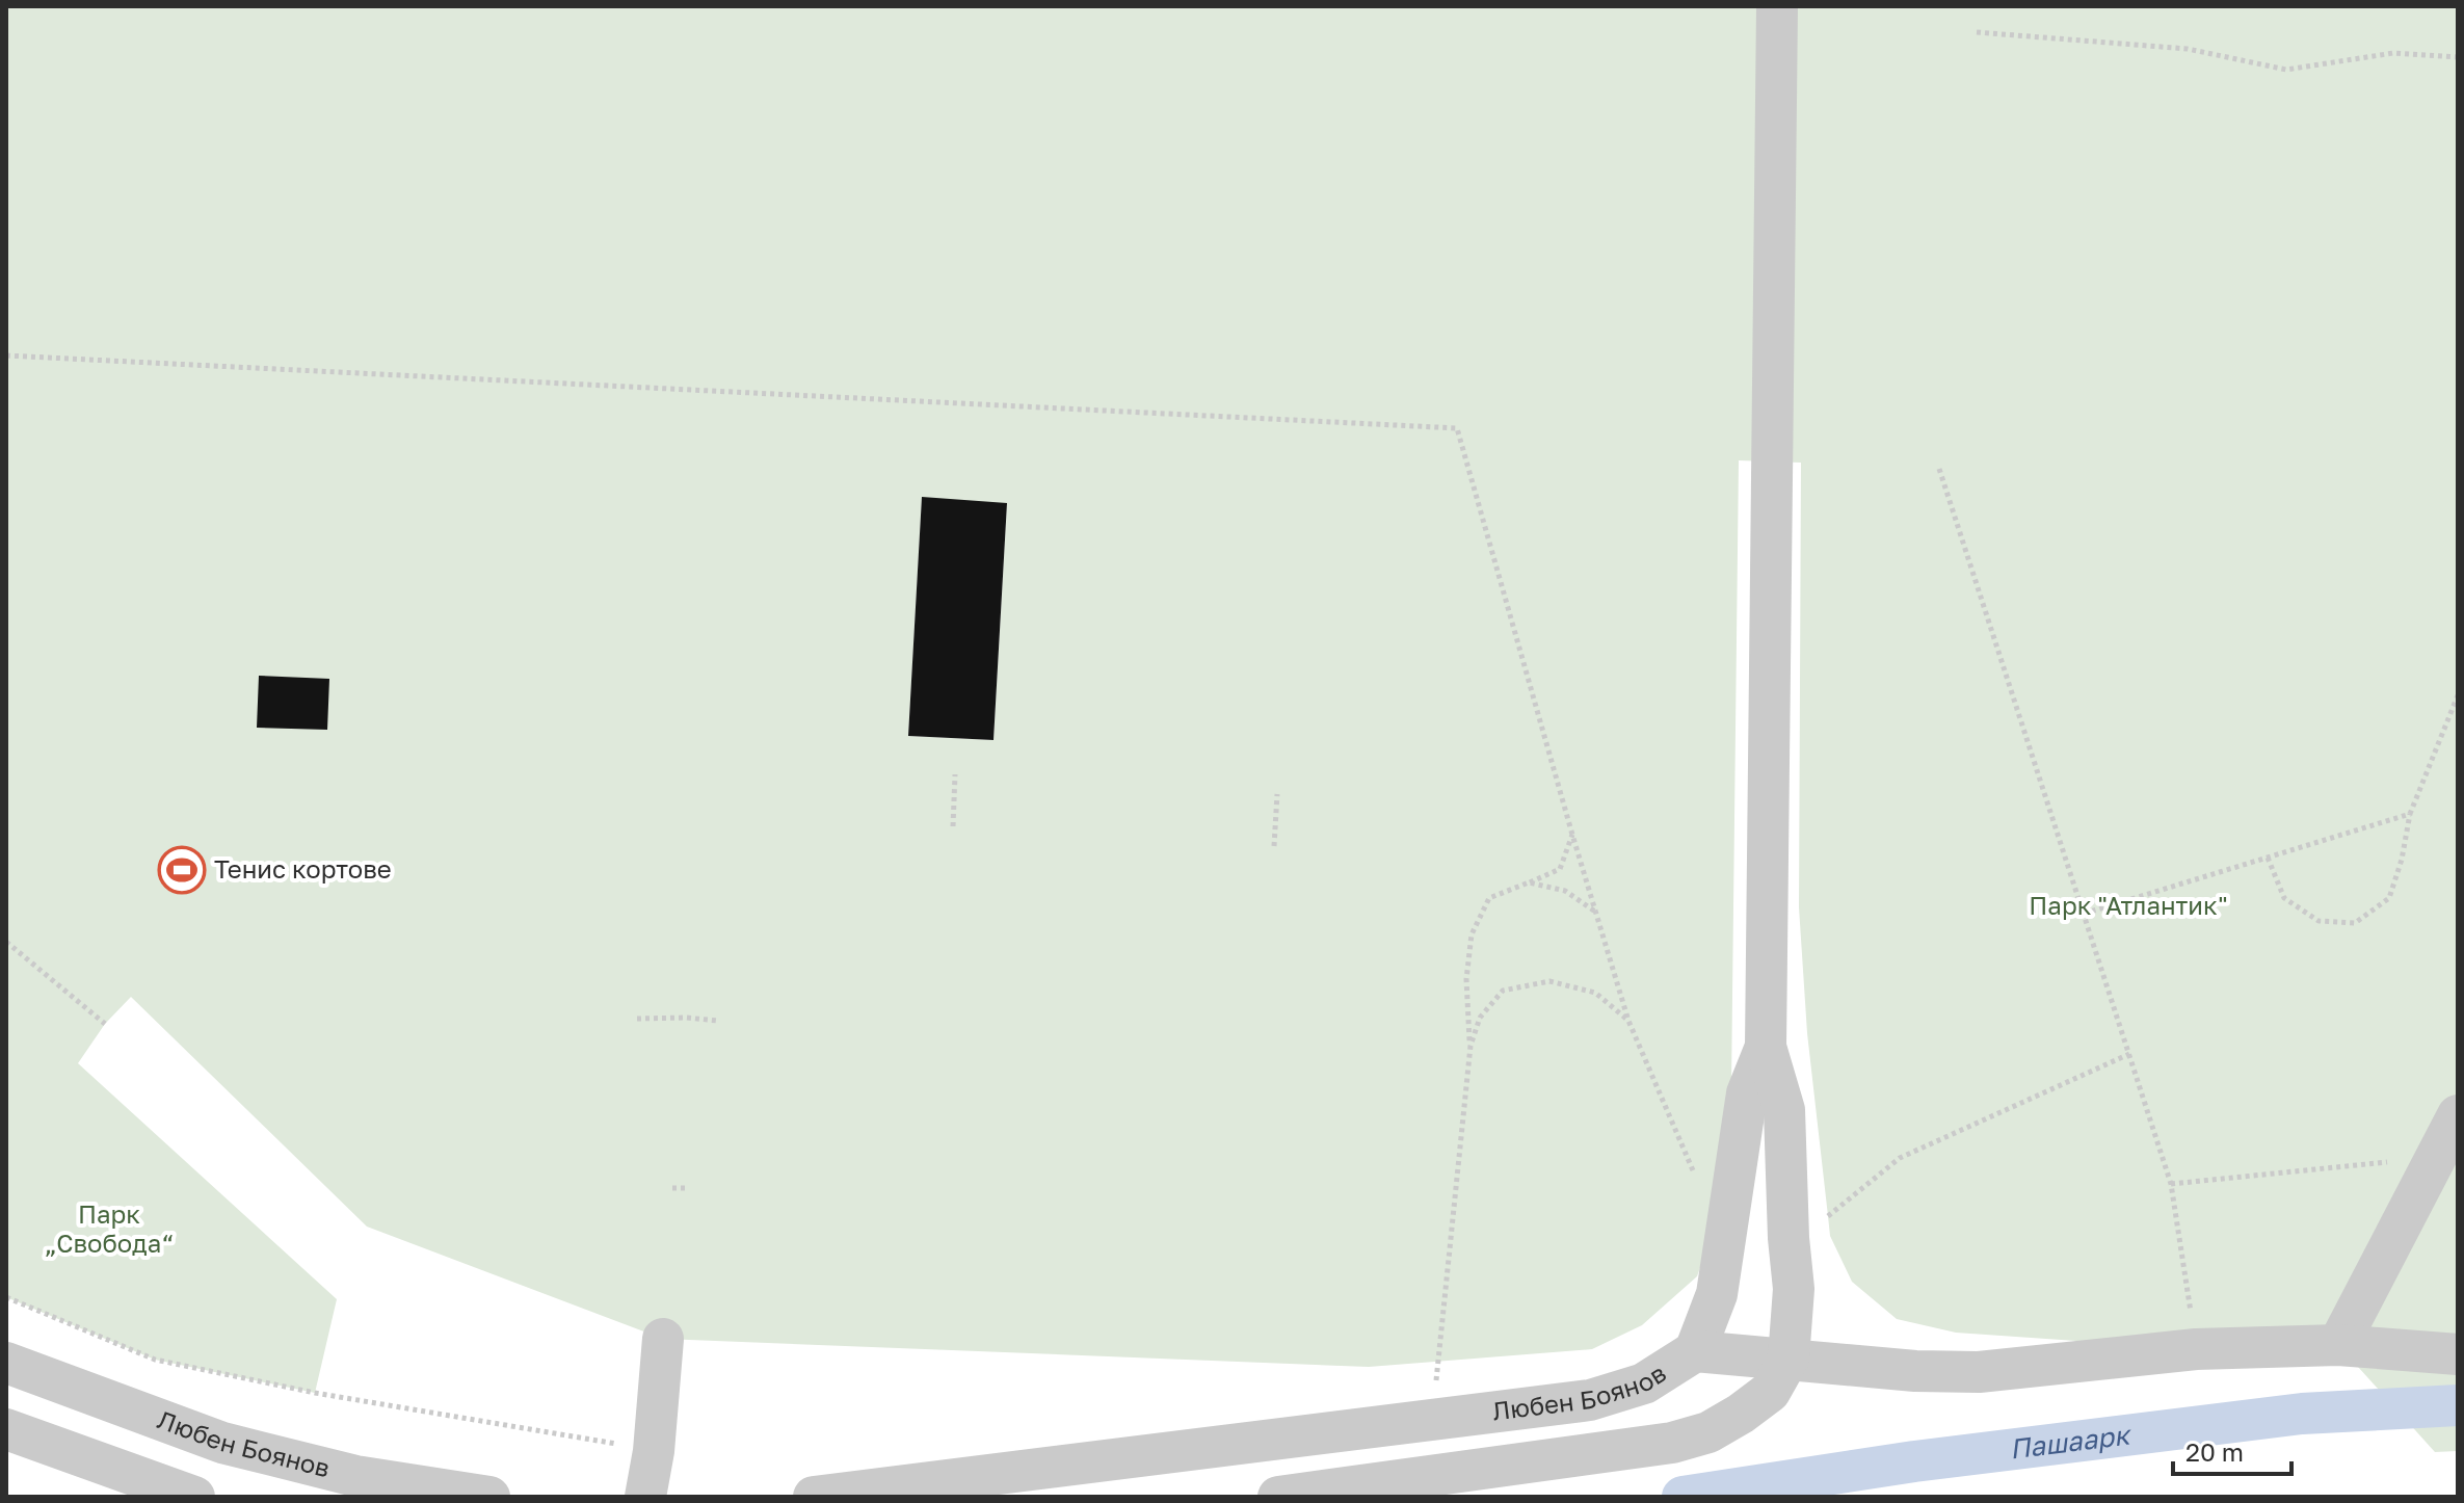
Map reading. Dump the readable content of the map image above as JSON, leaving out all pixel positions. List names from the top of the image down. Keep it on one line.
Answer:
{"streets":{"street":["Любен Боянов"]},"water":["Пашаарк"],"parks":["Парк \"Атлантик\"","Парк „Свобода“"],"places":{"sports":["Тенис кортове"]},"scale_bar":"20 m"}
